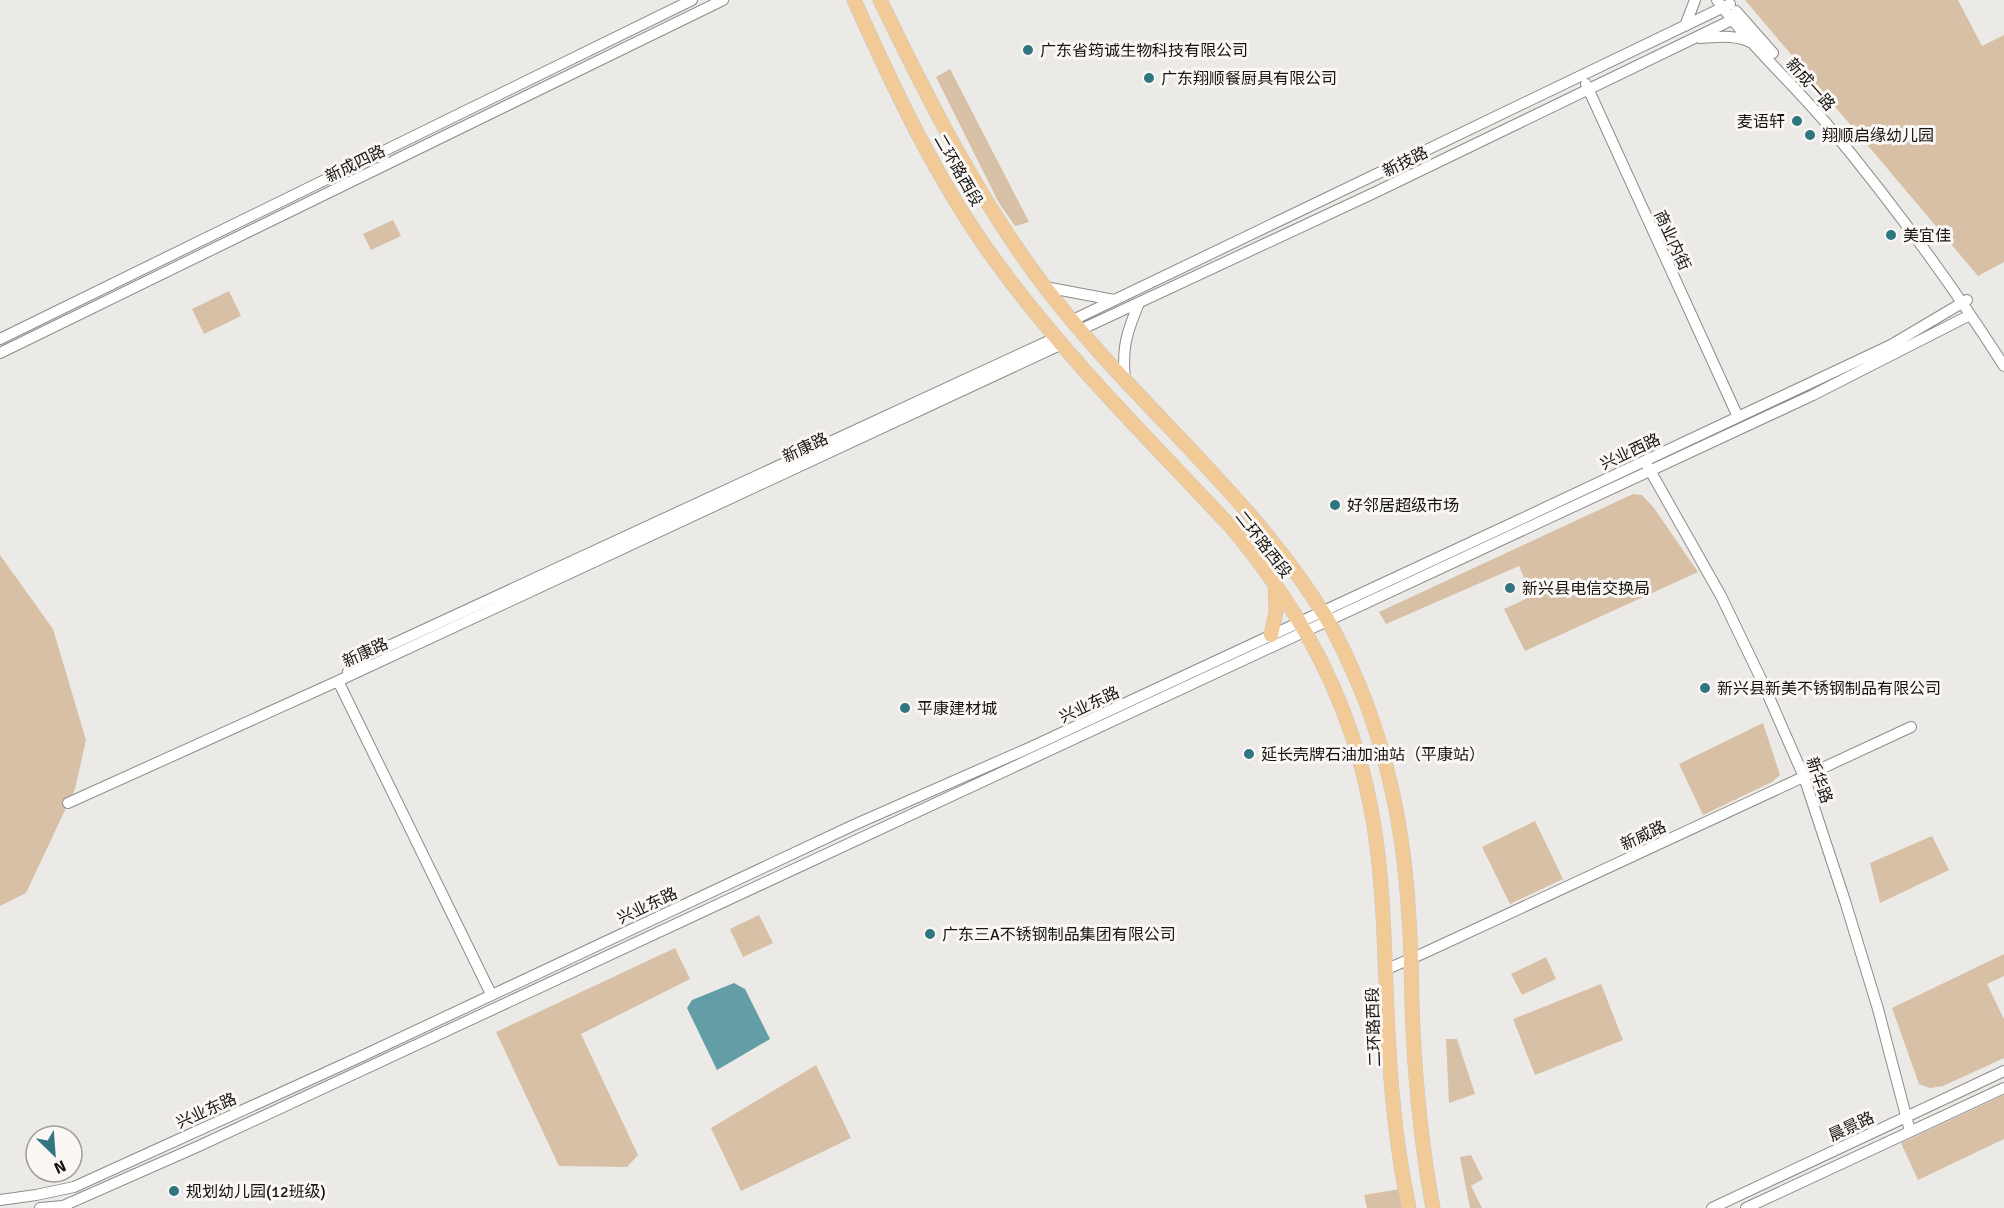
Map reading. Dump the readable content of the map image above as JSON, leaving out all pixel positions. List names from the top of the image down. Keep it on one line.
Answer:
{"streets":{"main road":["二环路西段"],"street":["新成一路","新技路","新成四路","商业内街","新康路","兴业西路","兴业东路","新华路","新威路","晨景路"]},"crossings":[["新成一路","新技路"],["新成一路","兴业西路"],["新技路","二环路西段"],["新技路","商业内街"],["二环路西段","新康路"],["二环路西段","兴业西路"],["二环路西段","兴业东路"],["二环路西段","新威路"],["商业内街","兴业西路"],["兴业西路","兴业东路"],["兴业西路","新华路"],["新华路","新威路"],["新华路","晨景路"]],"places":["广东省筠诚生物科技有限公司","广东翔顺餐厨具有限公司","麦语轩","翔顺启缘幼儿园","美宜佳","好邻居超级市场","新兴县电信交换局","新兴县新美不锈钢制品有限公司","平康建材城","延长壳牌石油加油站（平康站）","广东三A不锈钢制品集团有限公司","规划幼儿园(12班级)"],"north":"bottom right"}
